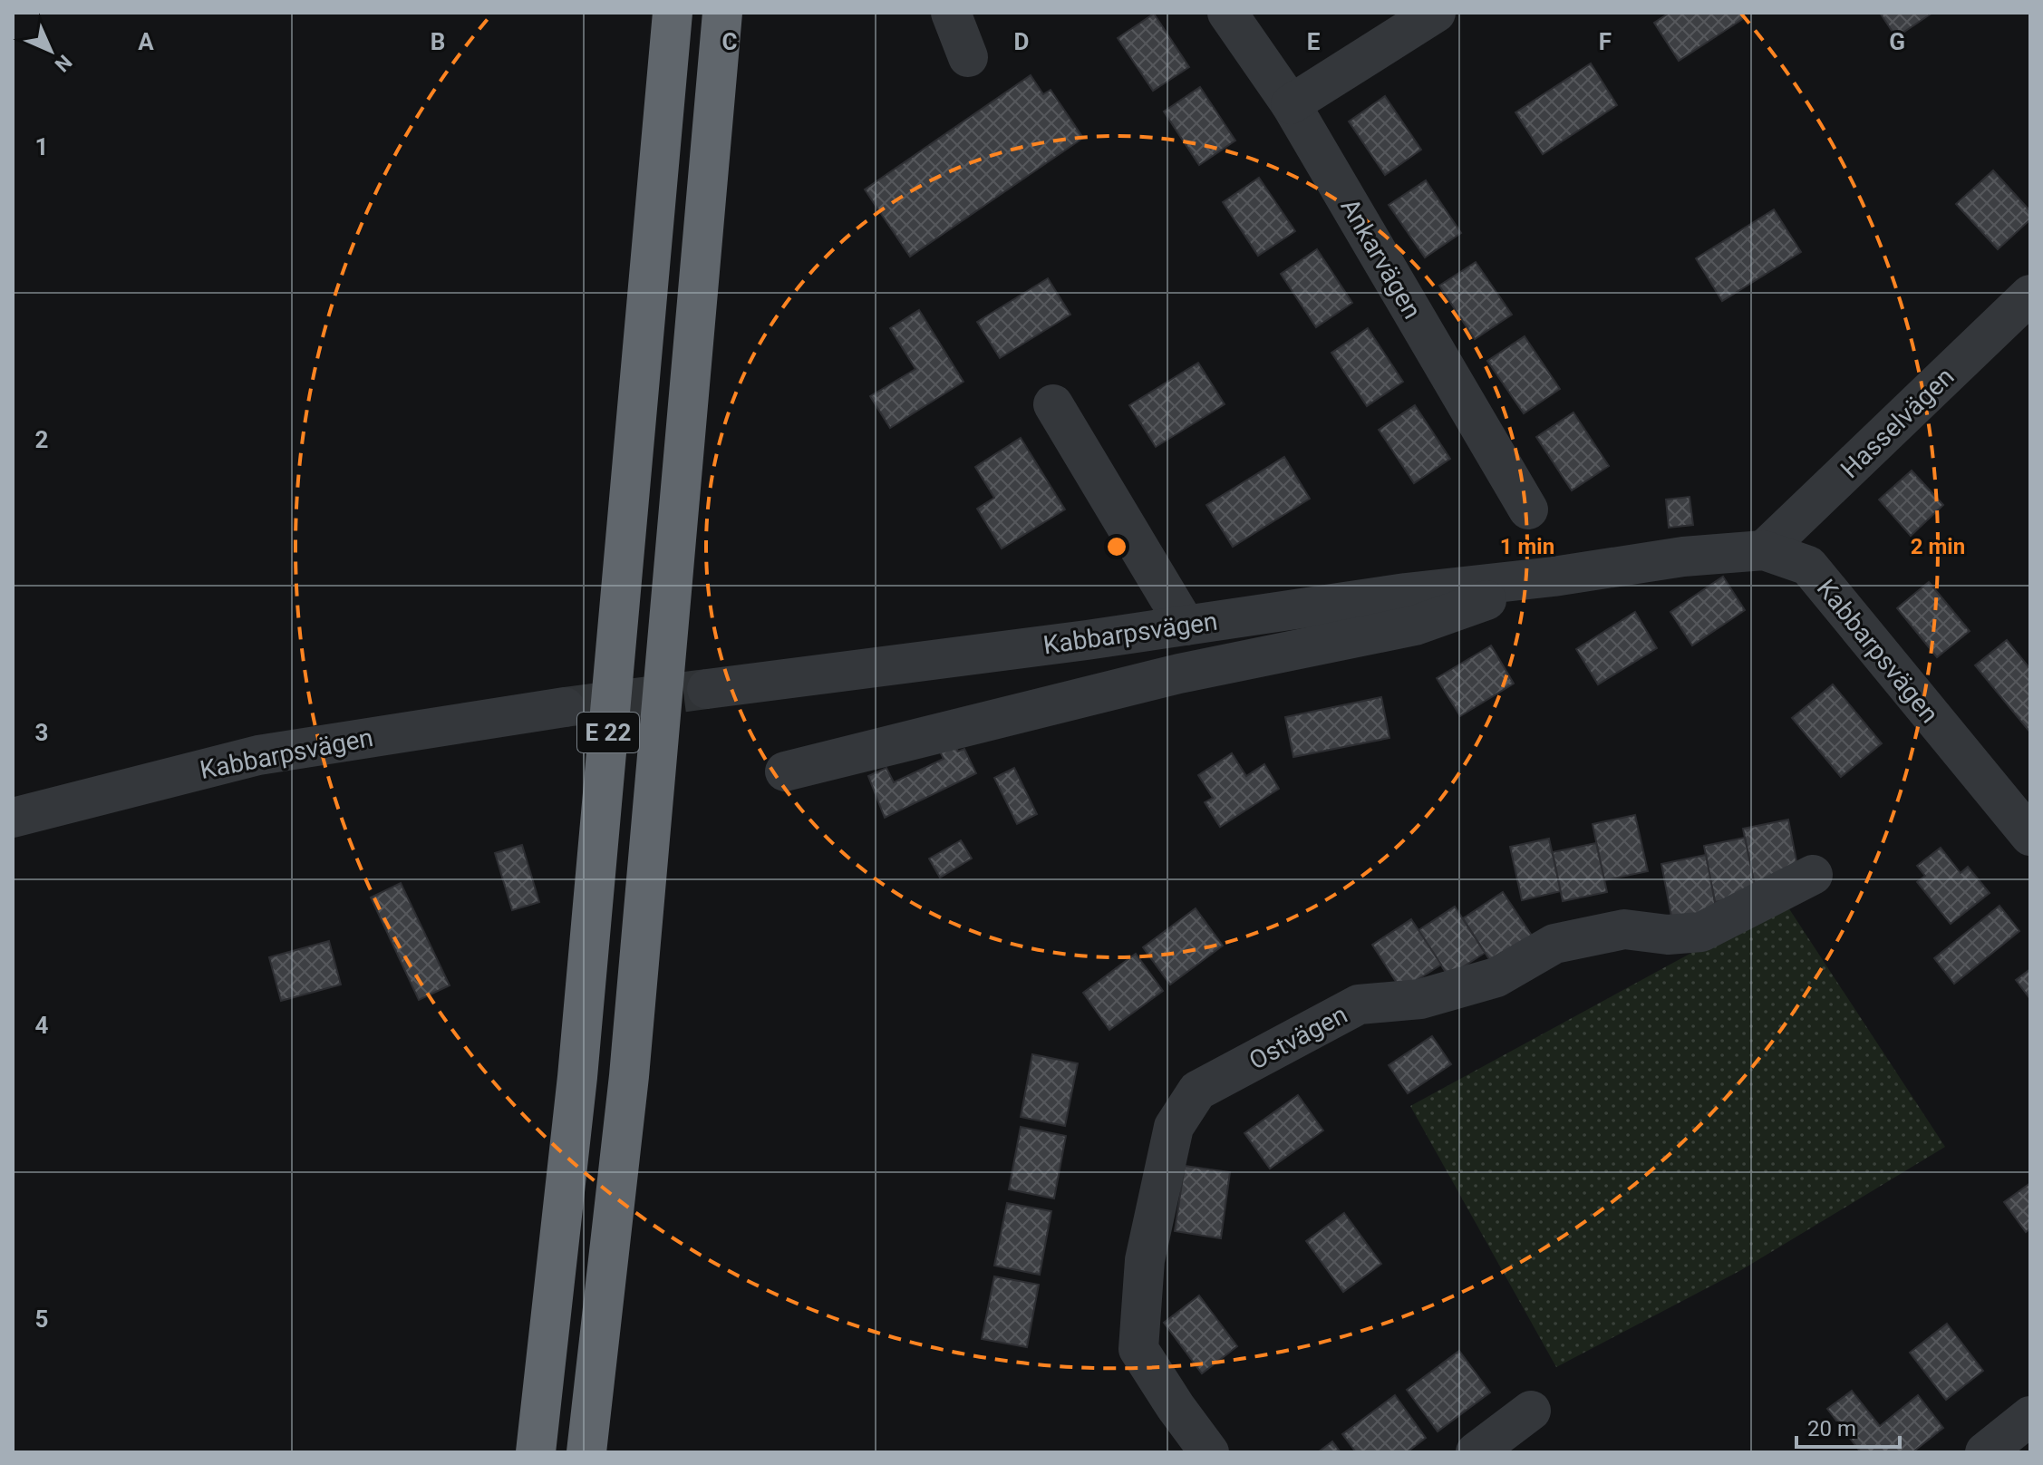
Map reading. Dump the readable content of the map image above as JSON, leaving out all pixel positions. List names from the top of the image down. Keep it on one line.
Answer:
{"streets":{"highway":["E 22"],"street":["Ankarvägen","Hasselvägen","Kabbarpsvägen","Ostvägen"]},"crossings":[["Hasselvägen","Kabbarpsvägen"]],"scale_bar":"20 m","north":"bottom right","grid":{"columns":["A","B","C","D","E","F","G"],"rows":["1","2","3","4","5"]},"rings":["1 min","2 min"]}
